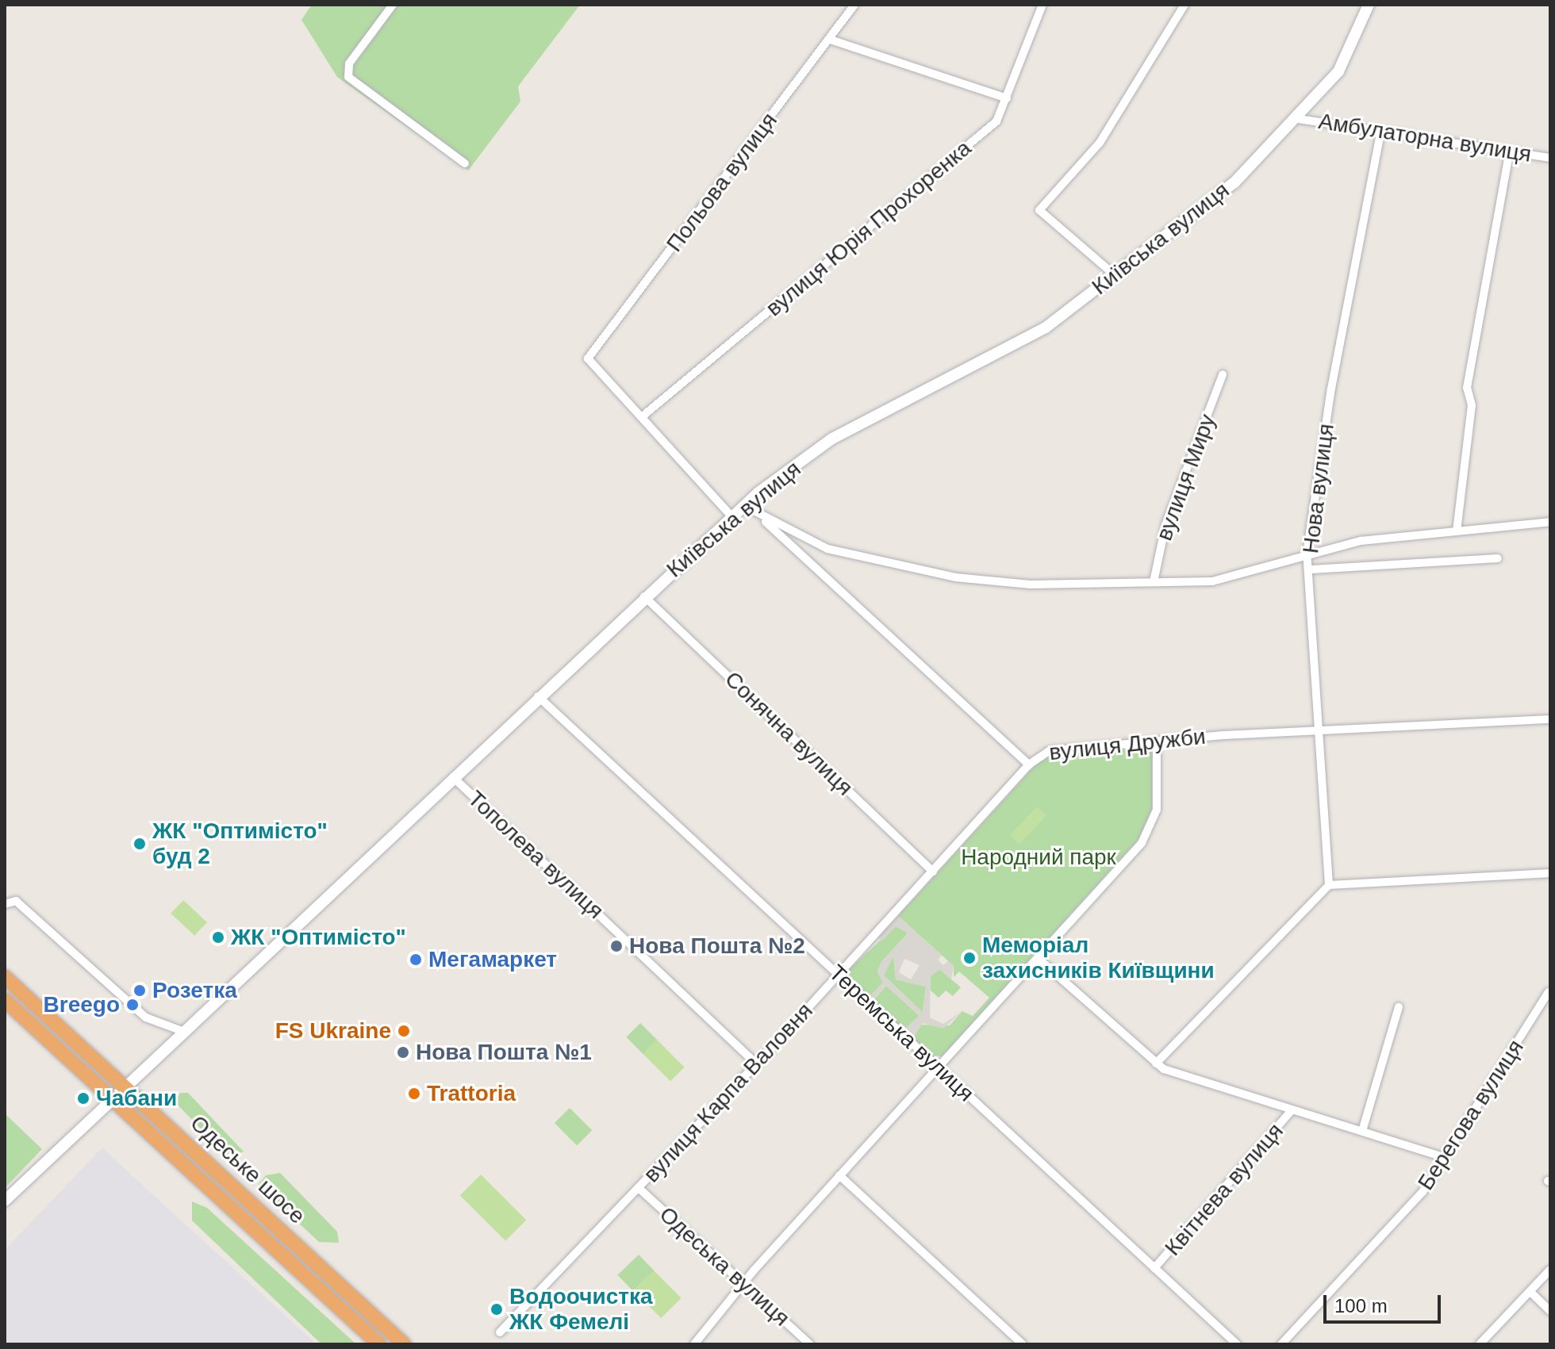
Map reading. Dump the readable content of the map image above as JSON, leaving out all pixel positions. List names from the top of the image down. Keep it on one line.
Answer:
{"streets":{"highway":["Одеське шосе"],"street":["Амбулаторна вулиця","Польова вулиця","вулиця Юрія Прохоренка","Київська вулиця","вулиця Миру","Нова вулиця","Сонячна вулиця","вулиця Дружби","Тополева вулиця","Теремська вулиця","вулиця Карпа Валовня","Берегова вулиця","Квітнева вулиця","Одеська вулиця"]},"crossings":[["Амбулаторна вулиця","Київська вулиця"],["Амбулаторна вулиця","Нова вулиця"],["Польова вулиця","вулиця Юрія Прохоренка"],["Київська вулиця","Сонячна вулиця"],["Київська вулиця","Тополева вулиця"],["Київська вулиця","Теремська вулиця"],["Київська вулиця","Одеське шосе"],["Нова вулиця","вулиця Дружби"],["Сонячна вулиця","вулиця Карпа Валовня"],["вулиця Дружби","вулиця Карпа Валовня"],["Тополева вулиця","вулиця Карпа Валовня"],["Теремська вулиця","вулиця Карпа Валовня"],["Теремська вулиця","Квітнева вулиця"],["вулиця Карпа Валовня","Одеська вулиця"]],"parks":["Народний парк"],"places":["ЖК \"Оптимісто\" буд 2","ЖК \"Оптимісто\"","Нова Пошта №2","Меморіал захисників Київщини","Мегамаркет","Розетка","Breego","FS Ukraine","Нова Пошта №1","Trattoria","Чабани","Водоочистка ЖК Фемелі"],"scale_bar":"100 m"}
